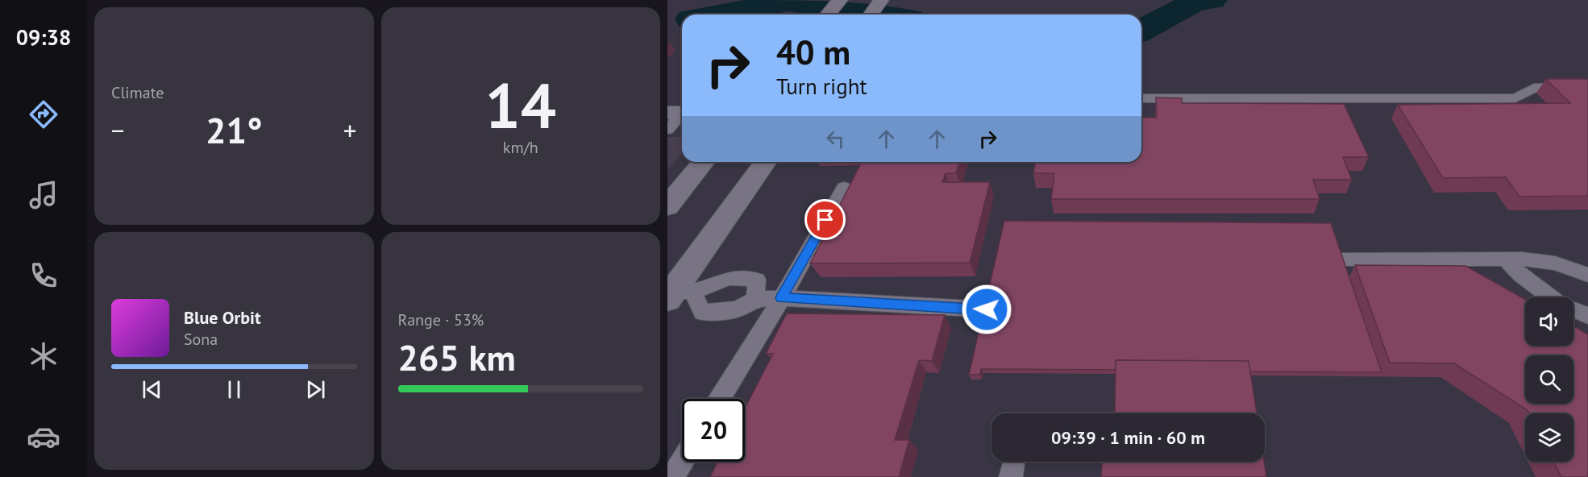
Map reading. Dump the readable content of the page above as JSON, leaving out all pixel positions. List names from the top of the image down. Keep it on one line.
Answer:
{"page":{"tabs":"09:38","tile":["Climate",["14","km/h"],["Range · 53%","265 km"]],"turn":["40 m","Turn right"],"heat":["−","21°","+"],"song":["Blue Orbit","Sona"],"limit":"20","trip":"09:39 · 1 min · 60 m"}}
